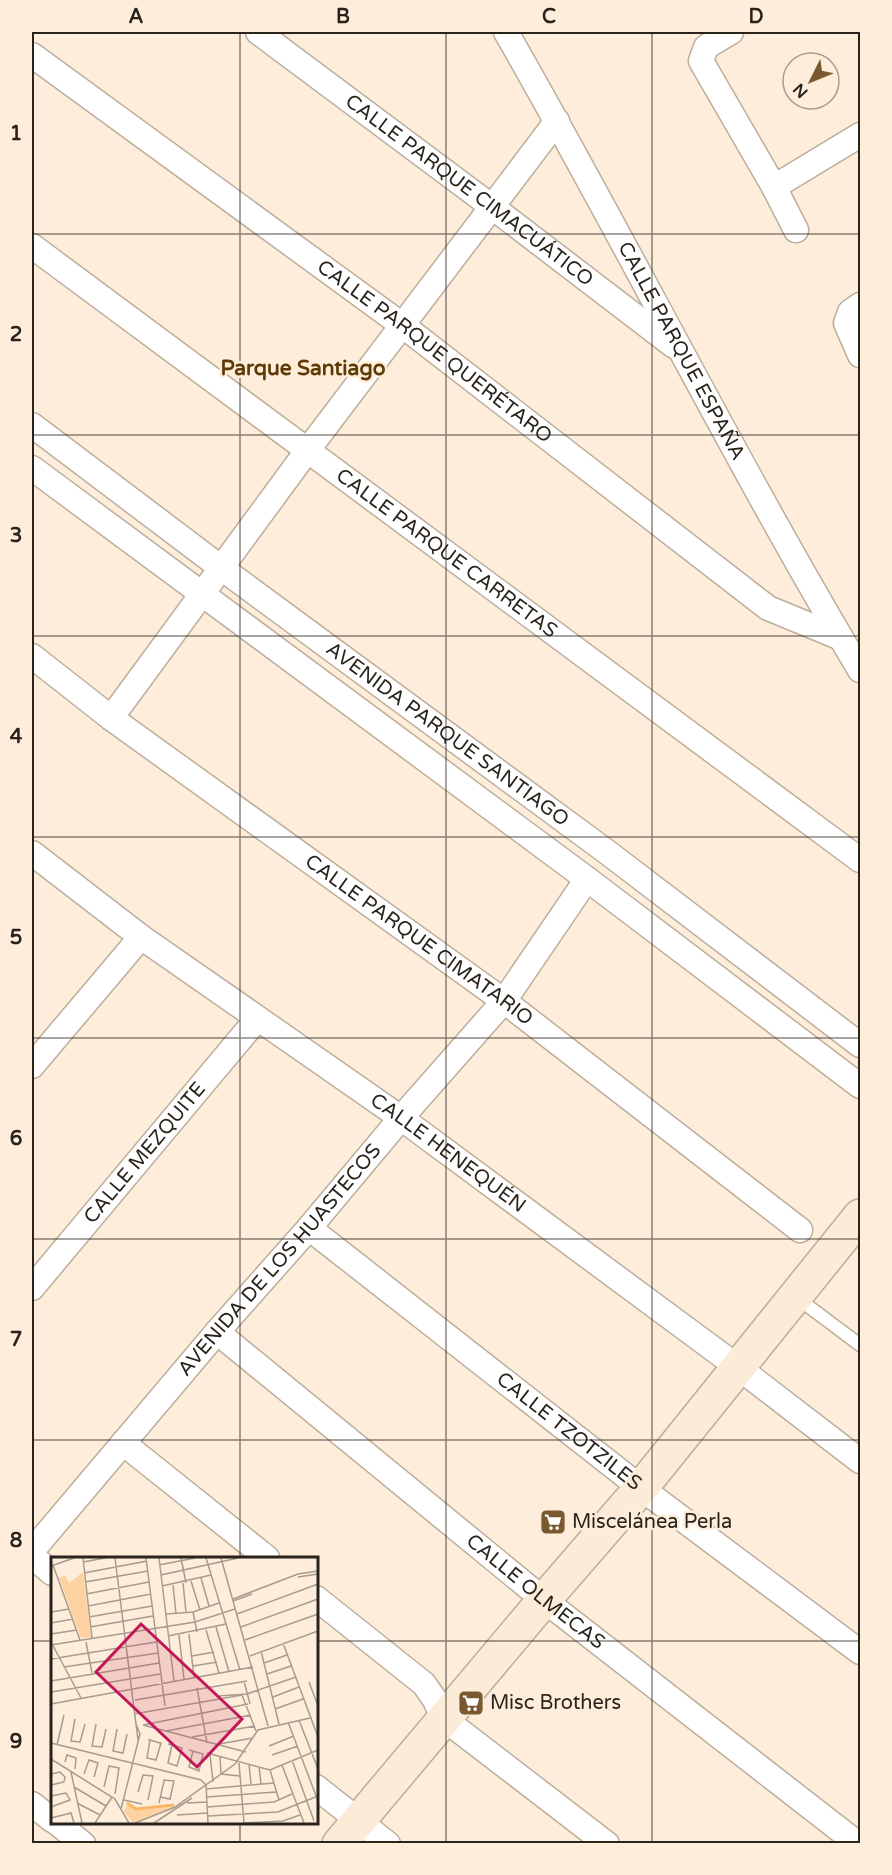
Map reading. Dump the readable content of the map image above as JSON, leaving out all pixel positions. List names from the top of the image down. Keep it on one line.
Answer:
{"streets":{"street":["CALLE PARQUE CIMACUÁTICO","CALLE PARQUE ESPAÑA","CALLE PARQUE QUERÉTARO","CALLE PARQUE CARRETAS","AVENIDA PARQUE SANTIAGO","CALLE PARQUE CIMATARIO","CALLE MEZQUITE","CALLE HENEQUÉN","AVENIDA DE LOS HUASTECOS","CALLE TZOTZILES","CALLE OLMECAS"]},"crossings":[["CALLE PARQUE CIMACUÁTICO","CALLE PARQUE ESPAÑA"],["CALLE PARQUE ESPAÑA","CALLE PARQUE QUERÉTARO"],["AVENIDA PARQUE SANTIAGO","AVENIDA DE LOS HUASTECOS"],["CALLE PARQUE CIMATARIO","AVENIDA DE LOS HUASTECOS"],["CALLE MEZQUITE","CALLE HENEQUÉN"],["CALLE HENEQUÉN","AVENIDA DE LOS HUASTECOS"],["AVENIDA DE LOS HUASTECOS","CALLE TZOTZILES"],["AVENIDA DE LOS HUASTECOS","CALLE OLMECAS"]],"districts":["Parque Santiago"],"places":{"supermarket":["Miscelánea Perla","Misc Brothers"]},"north":"bottom left","grid":{"columns":["A","B","C","D"],"rows":["1","2","3","4","5","6","7","8","9"]}}
